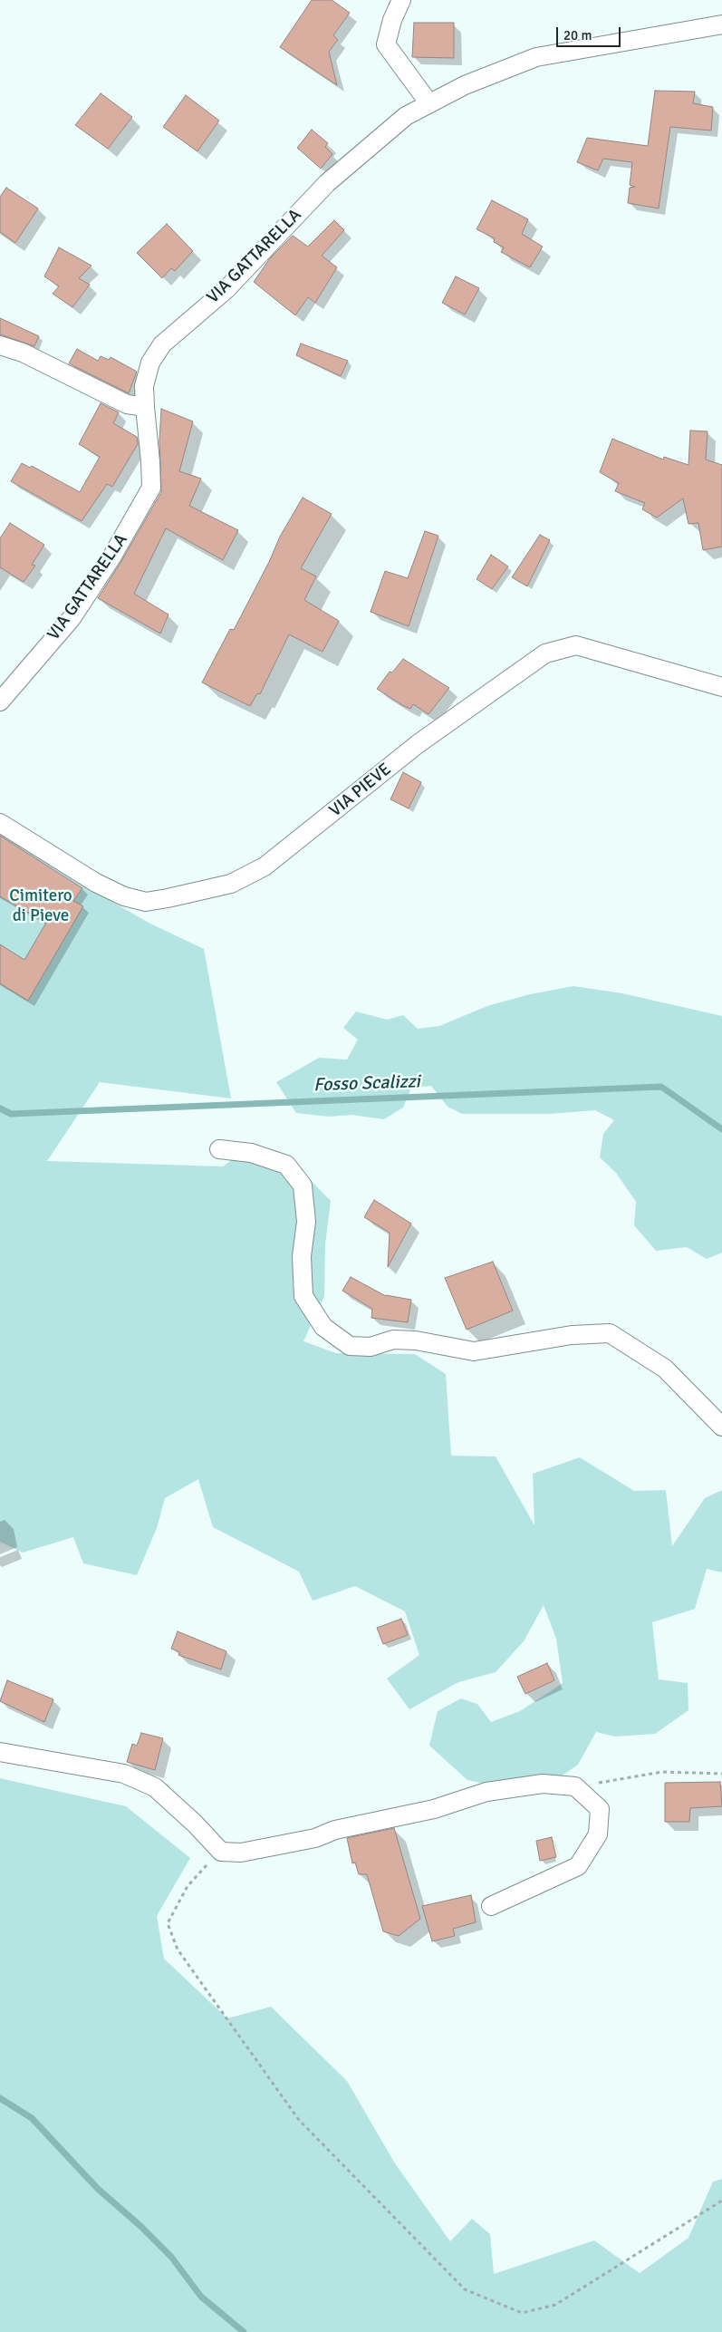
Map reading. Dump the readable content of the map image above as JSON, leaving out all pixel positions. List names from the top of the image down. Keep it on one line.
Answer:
{"streets":{"street":["VIA GATTARELLA","VIA PIEVE"]},"water":["Fosso Scalizzi"],"parks":["Cimitero di Pieve"],"scale_bar":"20 m"}
